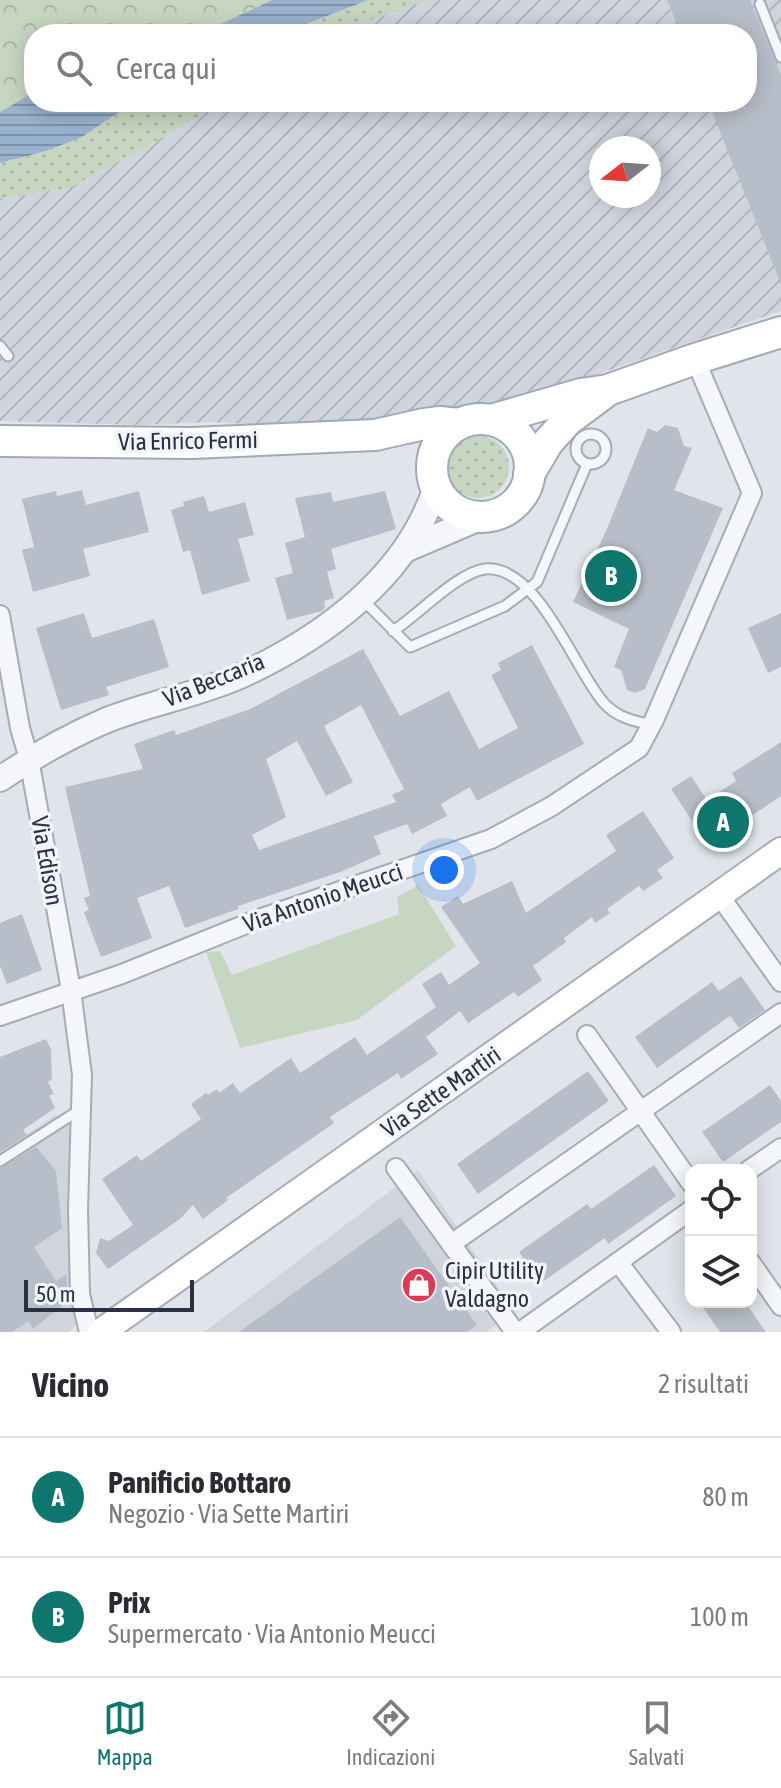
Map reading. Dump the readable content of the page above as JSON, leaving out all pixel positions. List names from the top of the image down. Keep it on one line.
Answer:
{"streets":{"main road":["Via Enrico Fermi","Via Sette Martiri"],"street":["Via Beccaria","Via Edison","Via Antonio Meucci"]},"crossings":[["Via Enrico Fermi","Via Beccaria"],["Via Beccaria","Via Edison"],["Via Edison","Via Antonio Meucci"]],"places":{"shop":["Cipir Utility Valdagno"]},"scale_bar":"50 m","north":"left","page":{"search":"Cerca qui","pins":["B","A"],"scale":"50 m","heading":["Vicino","2 risultati"],"list":[{"mark":"A","name":"Panificio Bottaro","note":"Negozio · Via Sette Martiri","value":"80 m"},{"mark":"B","name":"Prix","note":"Supermercato · Via Antonio Meucci","value":"100 m"}],"nav":["Mappa","Indicazioni","Salvati"]}}
